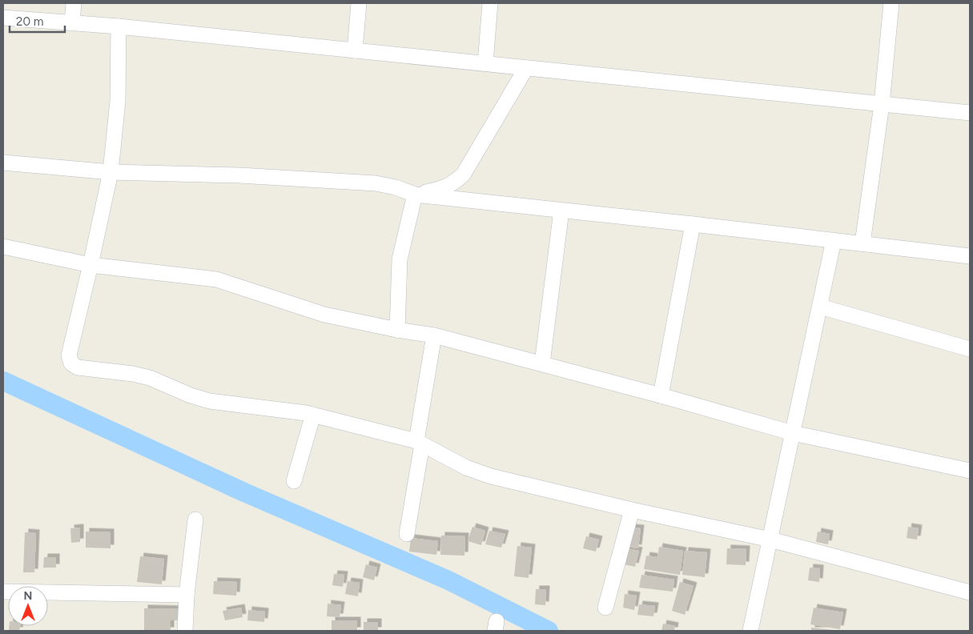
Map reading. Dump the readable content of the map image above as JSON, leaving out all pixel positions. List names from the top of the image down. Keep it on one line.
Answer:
{"scale_bar":"20 m","north":"top"}
